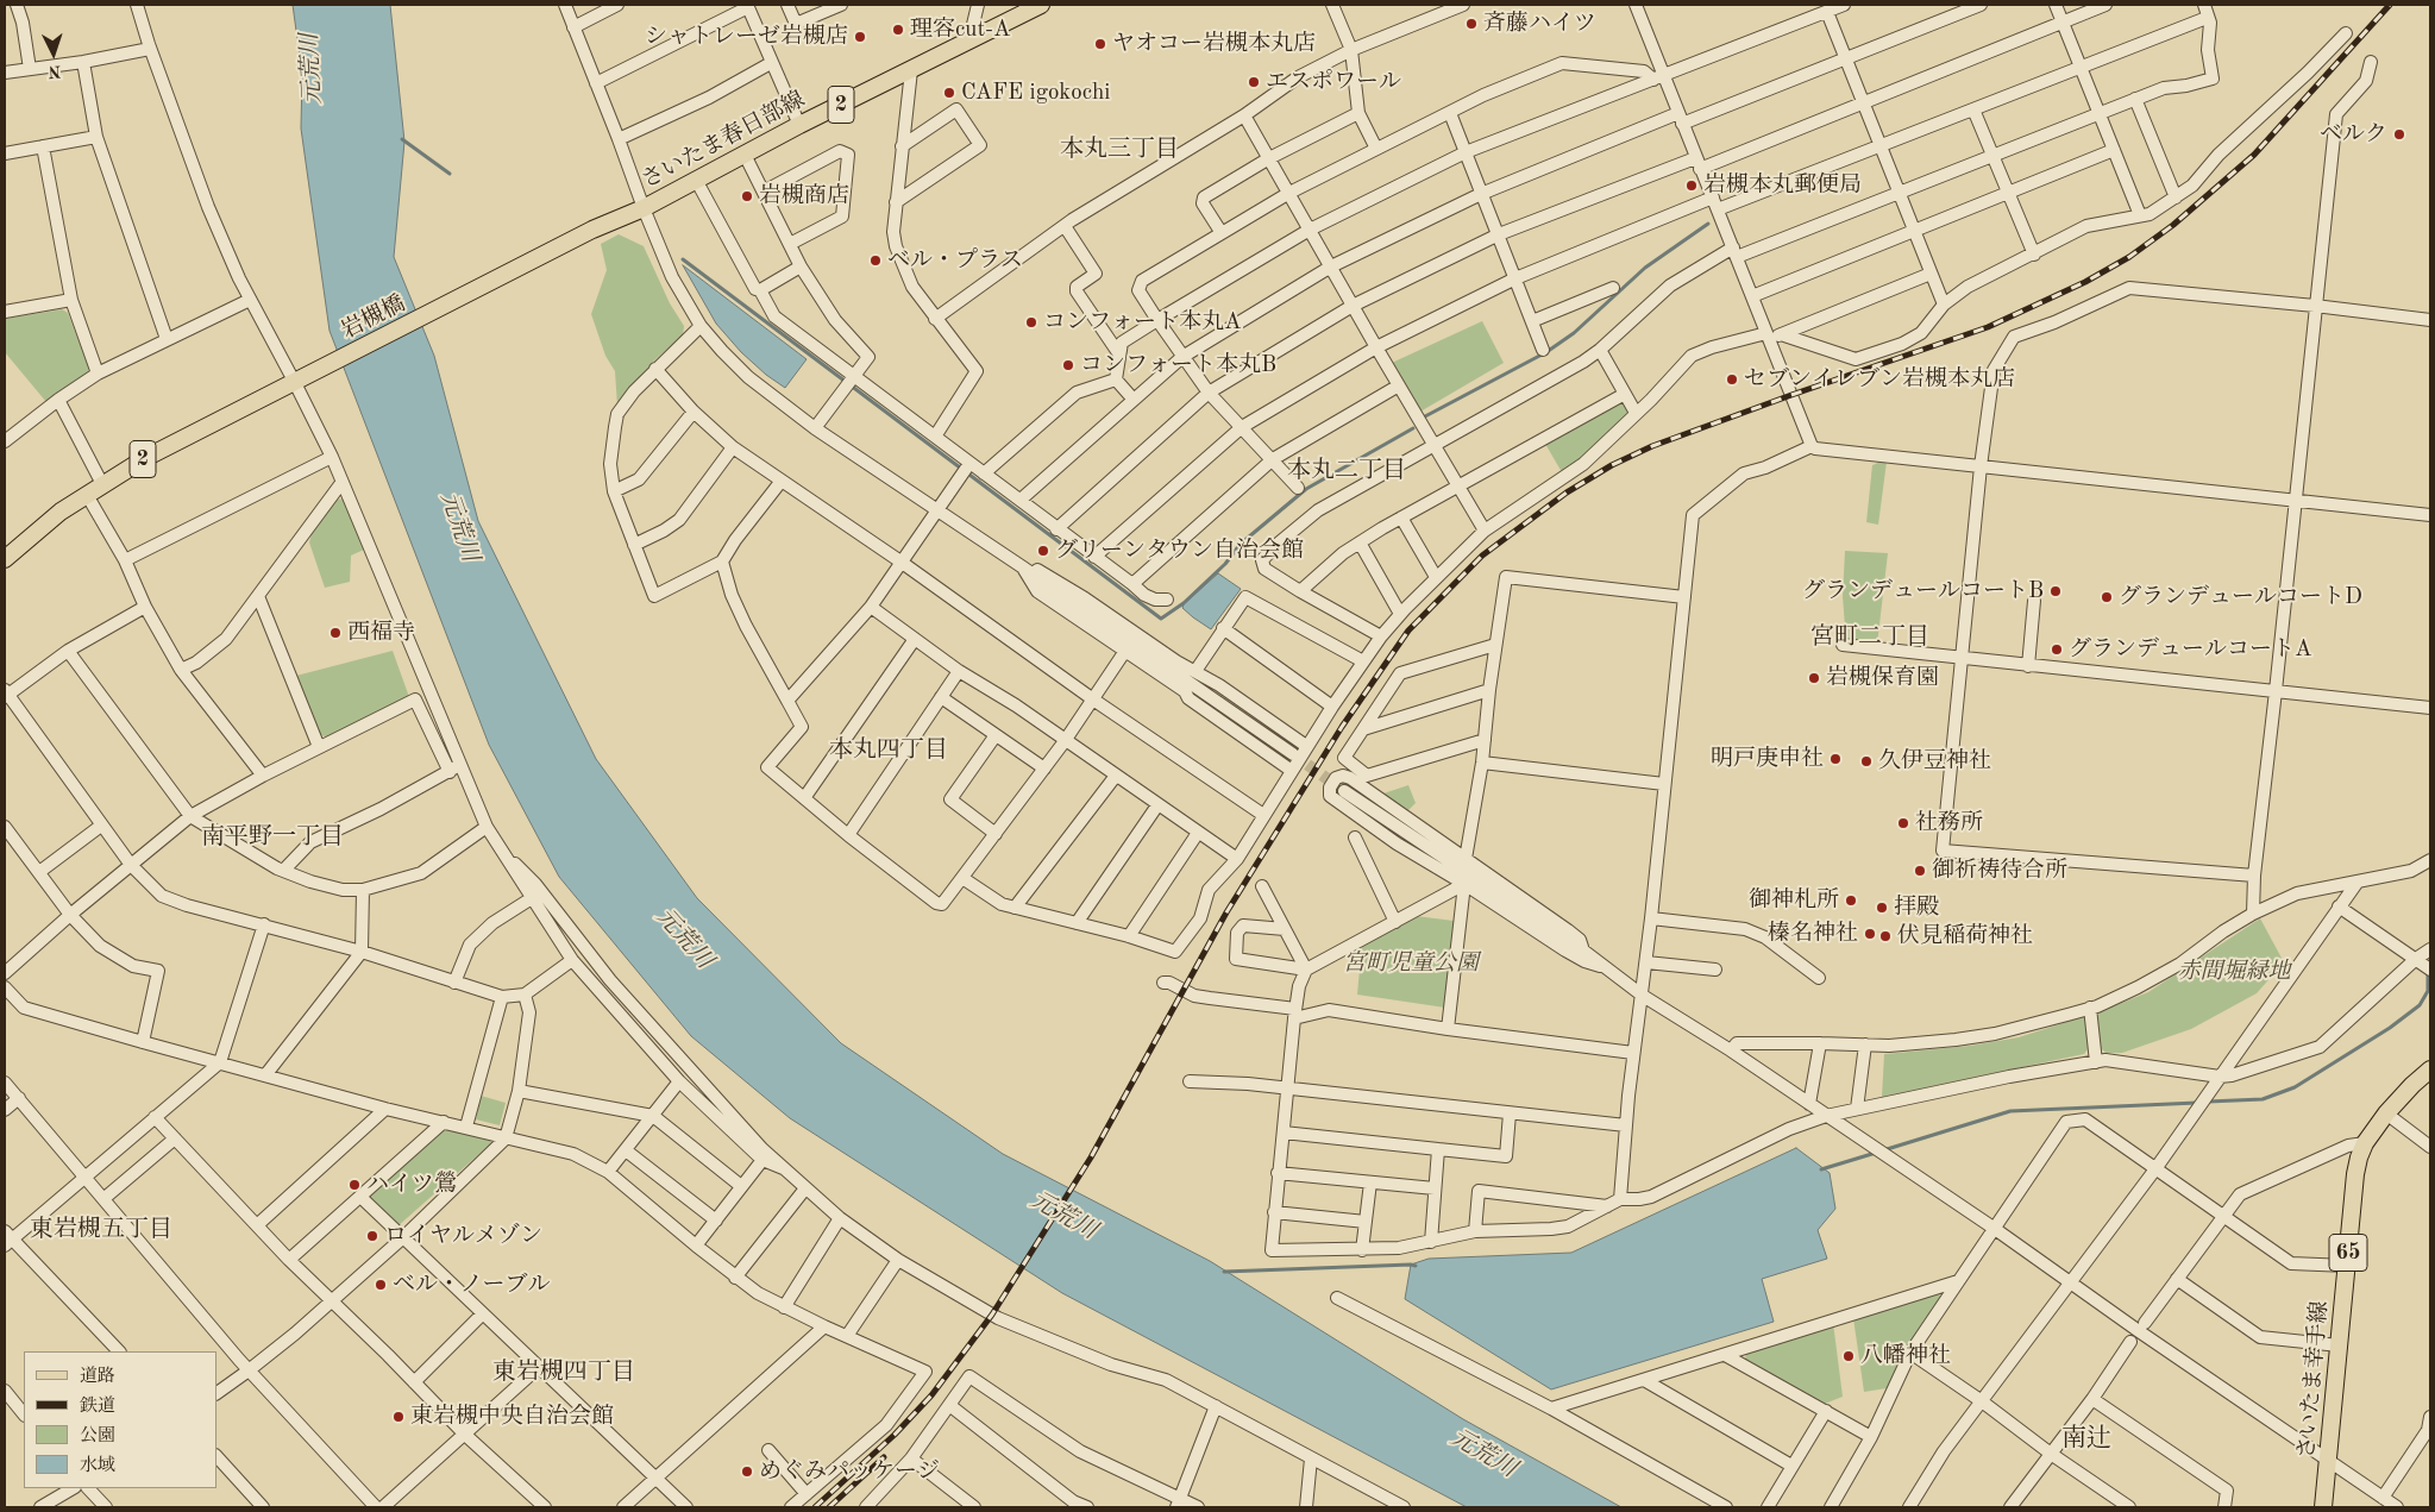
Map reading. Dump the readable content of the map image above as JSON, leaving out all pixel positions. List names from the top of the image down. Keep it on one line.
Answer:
{"streets":{"main road":["2","さいたま春日部線","岩槻橋","65","さいたま幸手線"]},"crossings":[["2","岩槻橋"],["さいたま春日部線","岩槻橋"]],"districts":["本丸三丁目","本丸二丁目","宮町二丁目","本丸四丁目","南平野一丁目","東岩槻五丁目","東岩槻四丁目","南辻"],"water":["元荒川"],"parks":["宮町児童公園","赤間堀緑地"],"places":["斉藤ハイツ","理容cut-A","シャトレーゼ岩槻店","ヤオコー岩槻本丸店","エスポワール","CAFE igokochi","ベルク","岩槻本丸郵便局","岩槻商店","ベル・プラス","コンフォート本丸A","コンフォート本丸B","セブンイレブン岩槻本丸店","グリーンタウン自治会館","グランデュールコートB","グランデュールコートD","西福寺","グランデュールコートA","岩槻保育園","明戸庚申社","久伊豆神社","社務所","御祈祷待合所","御神札所","拝殿","榛名神社","伏見稲荷神社","ハイツ鶯","ロイヤルメゾン","ベル・ノーブル","八幡神社","東岩槻中央自治会館","めぐみパッケージ"],"legend":["道路","鉄道","公園","水域"],"north":"bottom"}
